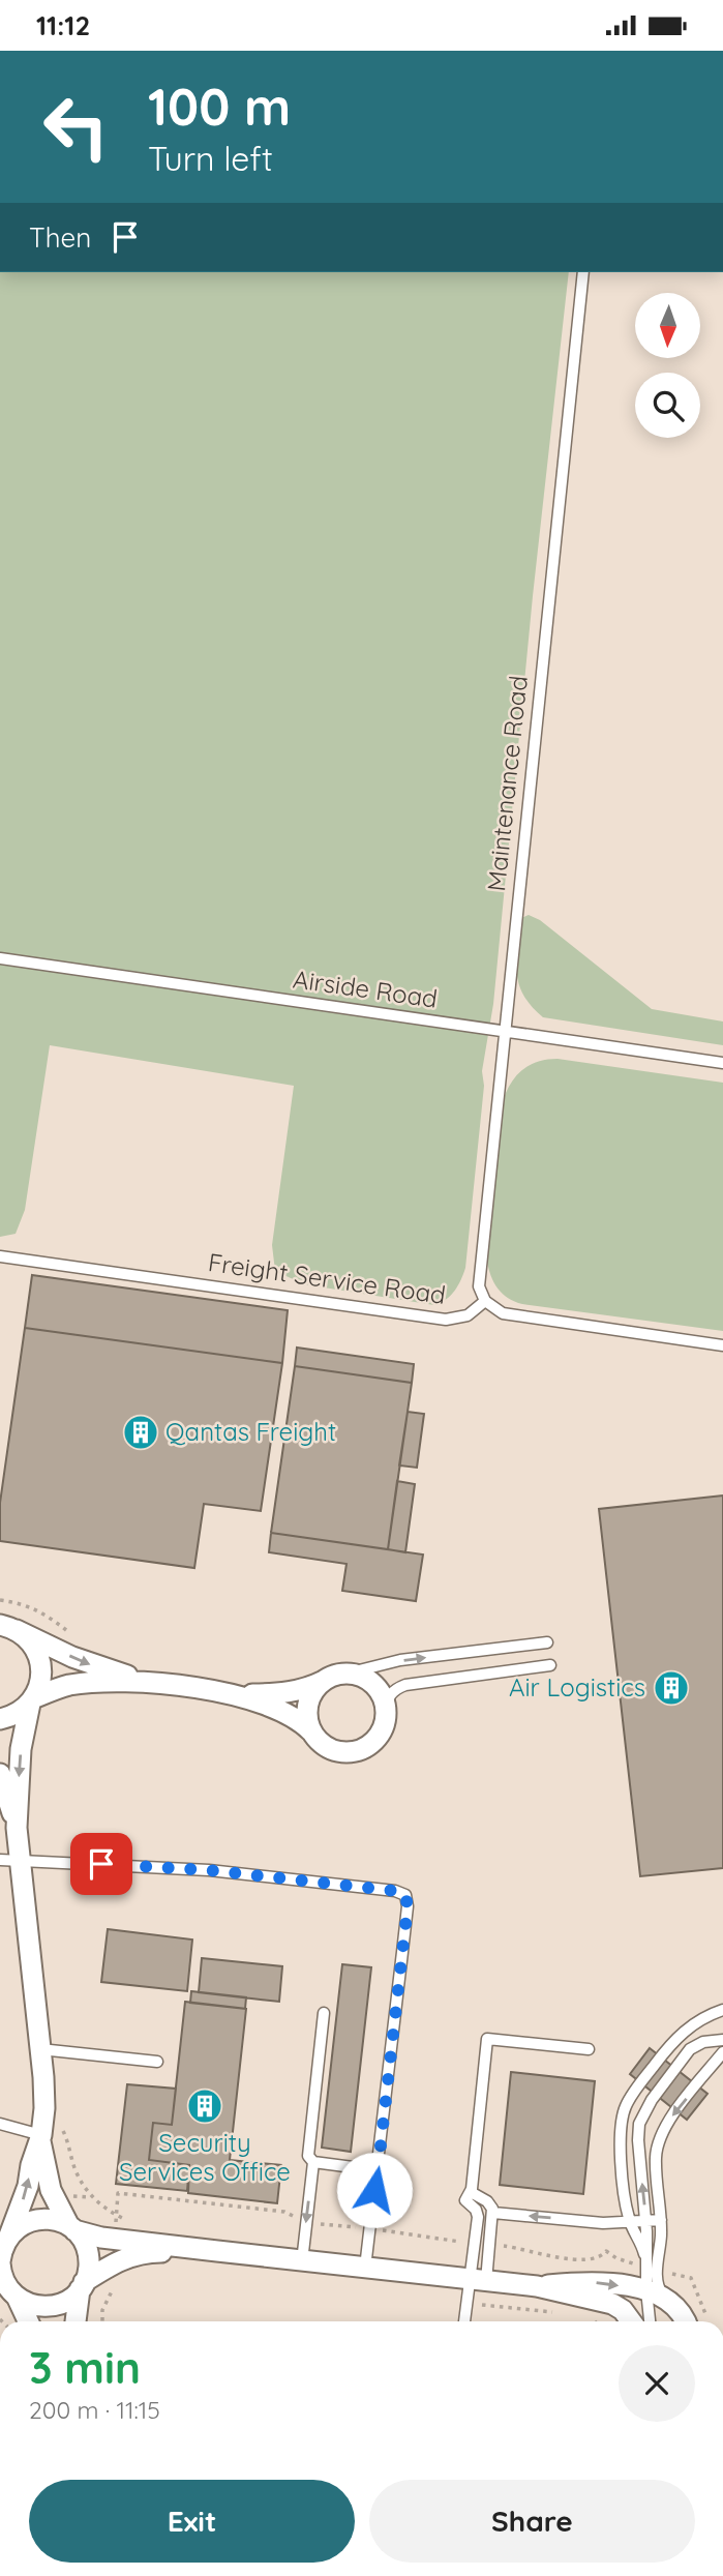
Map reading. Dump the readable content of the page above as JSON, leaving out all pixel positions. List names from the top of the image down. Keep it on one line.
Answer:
{"streets":{"lane":["Maintenance Road","Airside Road","Freight Service Road"]},"crossings":[["Maintenance Road","Airside Road"],["Maintenance Road","Freight Service Road"]],"places":{"building":["Qantas Freight","Air Logistics","Security Services Office"]},"north":"bottom","page":{"status":"11:12","turn":["100 m","Turn left"],"then":"Then","heading":["3 min","200 m · 11:15"],"buttons":["Exit","Share"]}}
